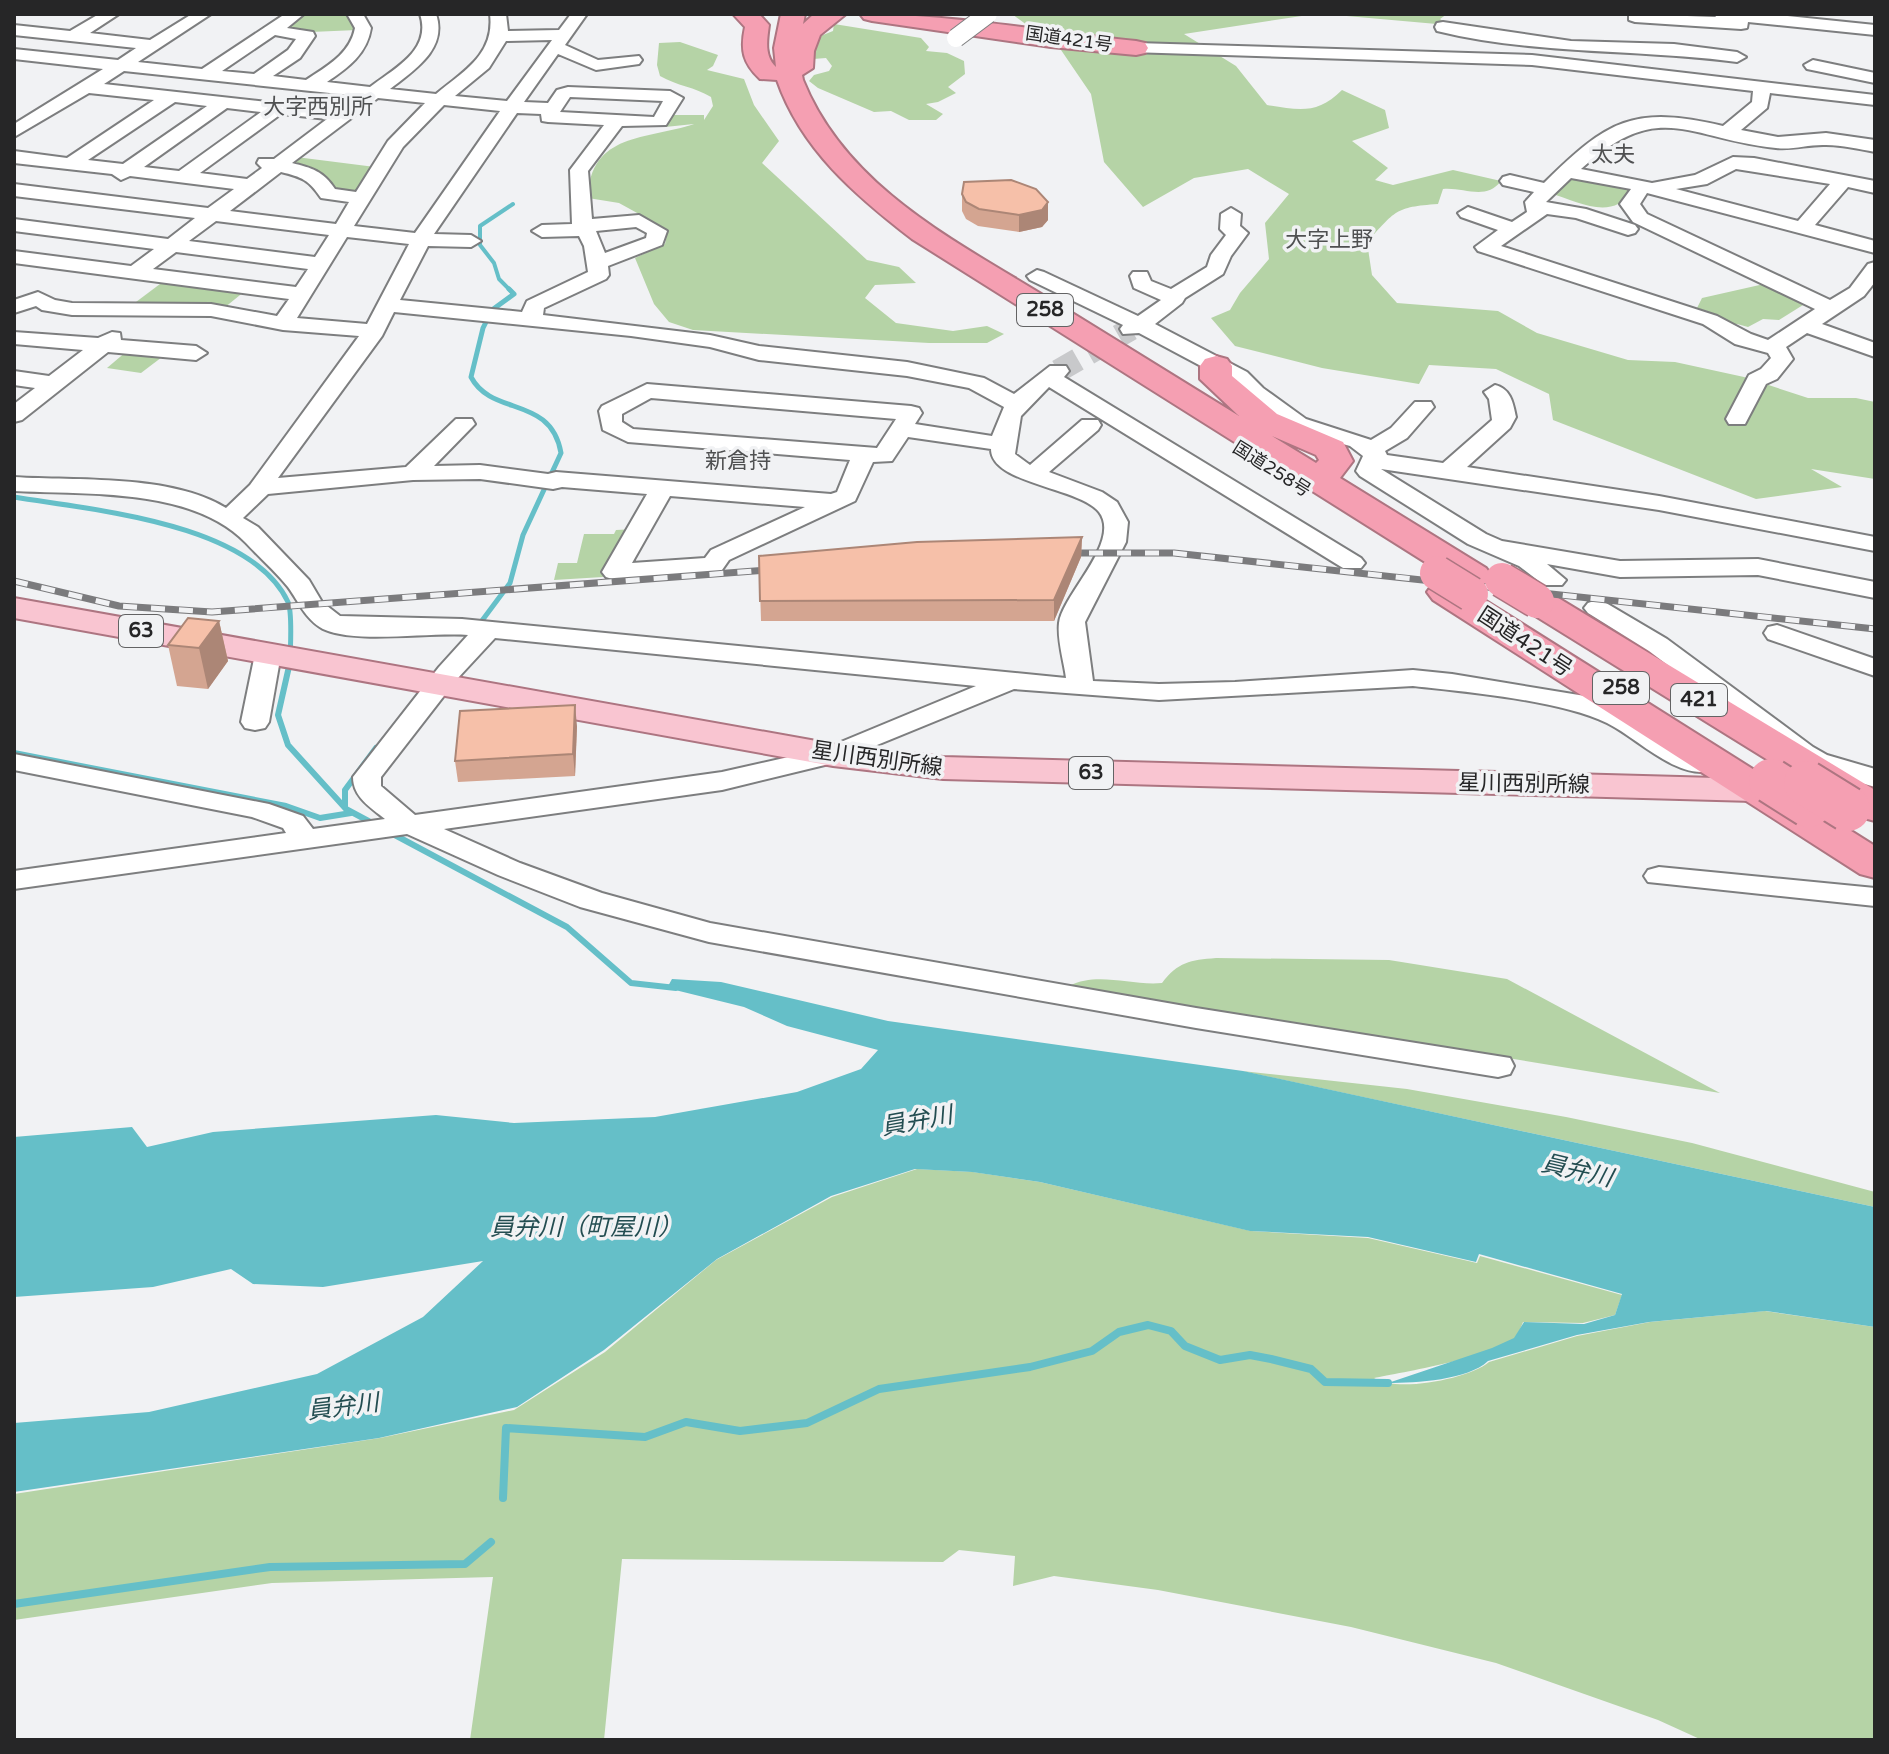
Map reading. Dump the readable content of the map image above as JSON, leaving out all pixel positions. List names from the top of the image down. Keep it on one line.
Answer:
{"streets":{"highway":["国道421号","258","国道258号","421"],"main road":["63","星川西別所線"]},"crossings":[["国道421号","国道258号"],["国道421号","星川西別所線"],["国道258号","星川西別所線"]],"districts":["大字西別所","太夫","大字上野","新倉持"],"water":["員弁川","員弁川（町屋川）"]}
